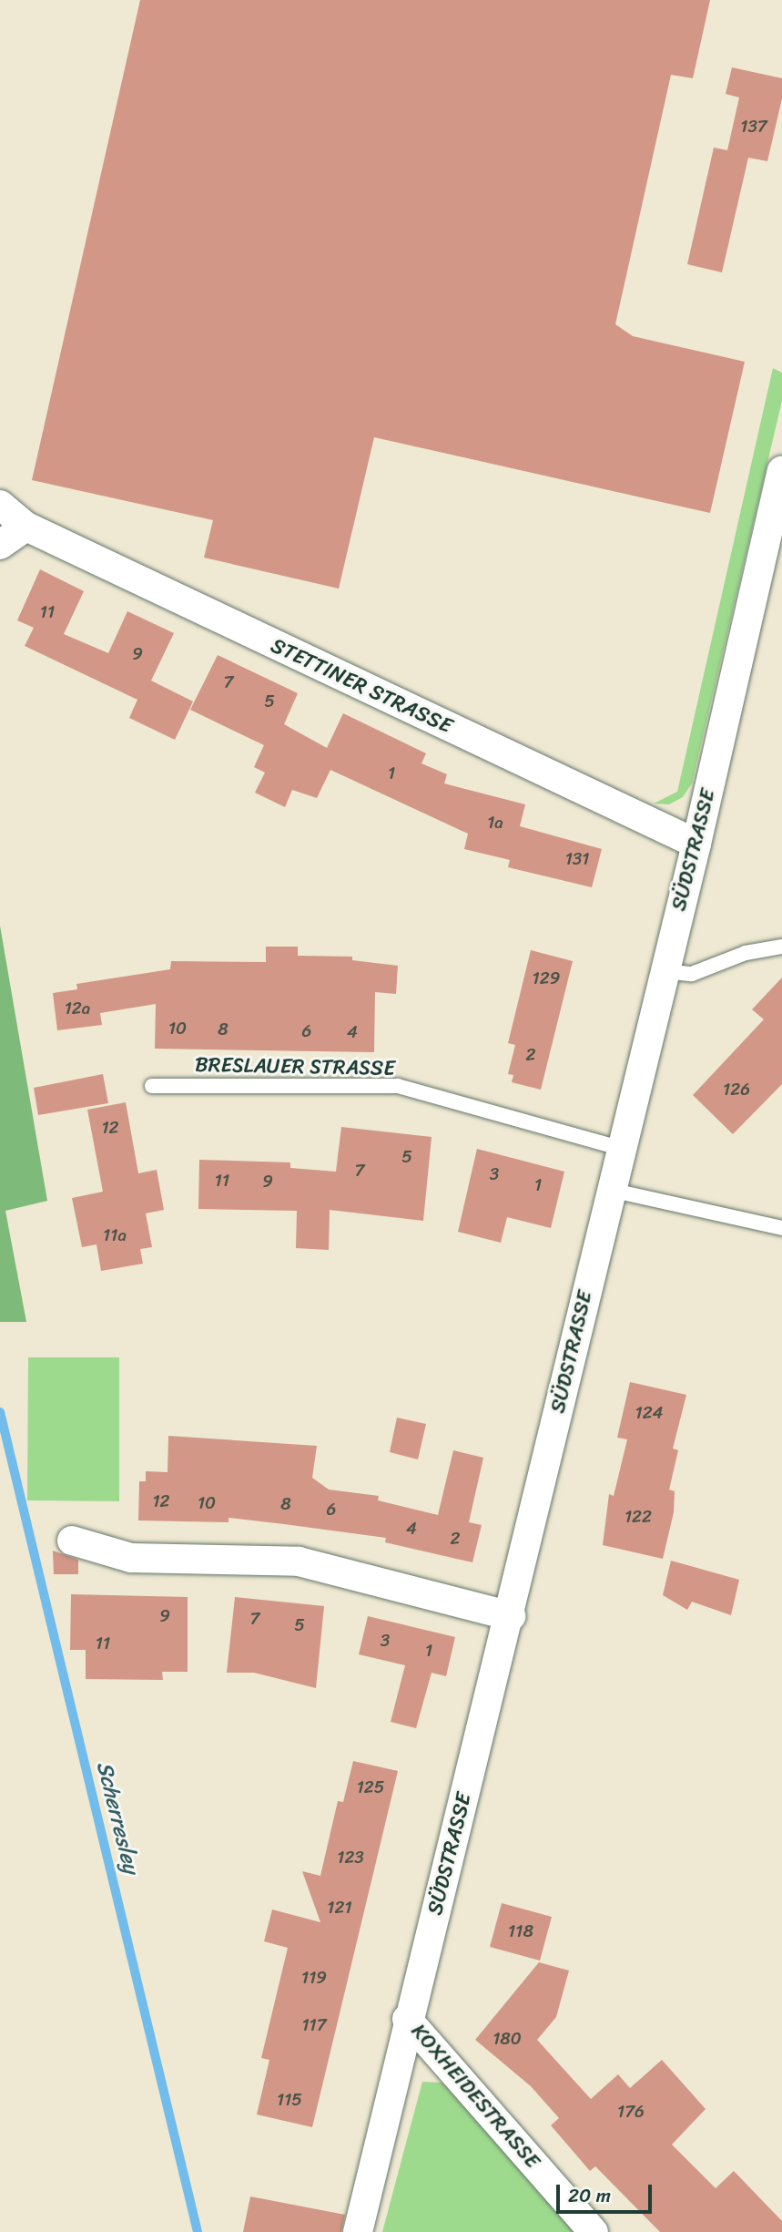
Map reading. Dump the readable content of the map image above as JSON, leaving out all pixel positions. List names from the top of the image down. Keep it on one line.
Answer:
{"streets":{"street":["STETTINER STRASSE","SÜDSTRASSE","KOXHEIDESTRASSE"],"lane":["BRESLAUER STRASSE"]},"crossings":[["STETTINER STRASSE","SÜDSTRASSE"],["SÜDSTRASSE","BRESLAUER STRASSE"],["SÜDSTRASSE","KOXHEIDESTRASSE"]],"water":["Scherresley"],"house_numbers":["137","11","9","7","5","1","1a","131","129","12a","10","8","6","4","2","126","12","5","7","3","11","9","1","11a","124","12","10","8","6","122","4","2","9","7","5","3","11","1","125","123","121","118","119","117","180","115","176"],"scale_bar":"20 m"}
